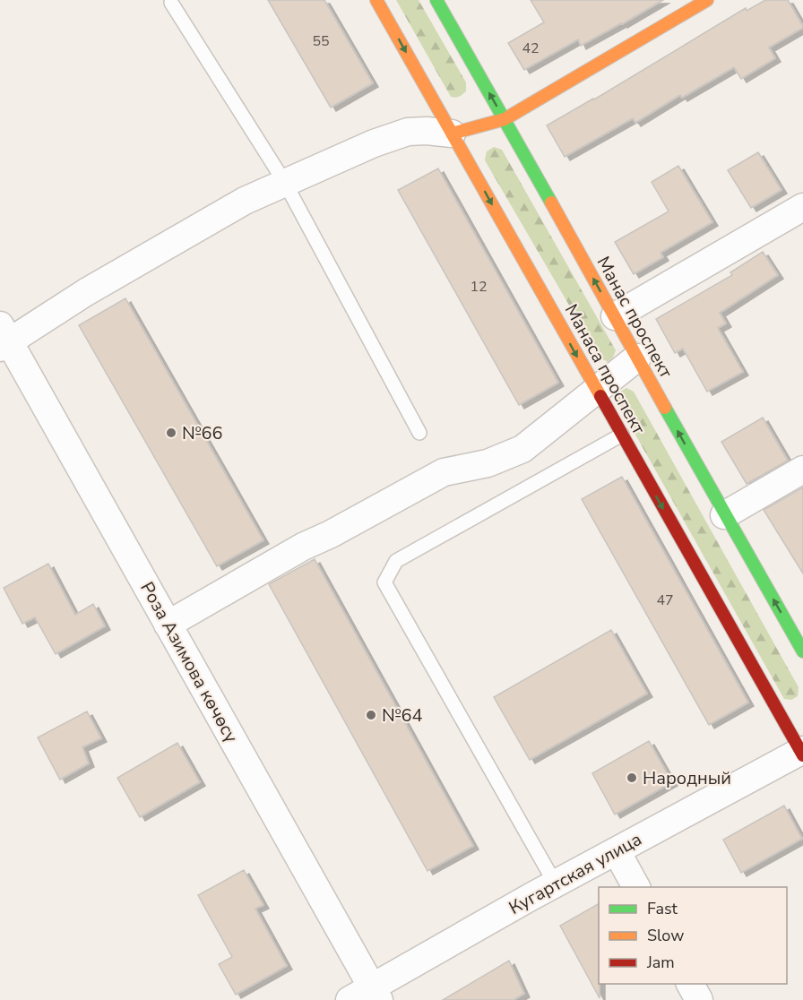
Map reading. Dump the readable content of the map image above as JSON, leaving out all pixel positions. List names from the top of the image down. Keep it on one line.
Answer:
{"streets":{"main road":["Манас проспект","Манаса проспект"],"street":["Роза Азимова көчөсү","Кугартская улица"]},"crossings":[["Манаса проспект","Кугартская улица"],["Роза Азимова көчөсү","Кугартская улица"]],"one_way":["Манас проспект","Манаса проспект"],"places":["№66","№64","Народный"],"house_numbers":["55","42","12","47"],"legend":["Fast","Slow","Jam"]}
